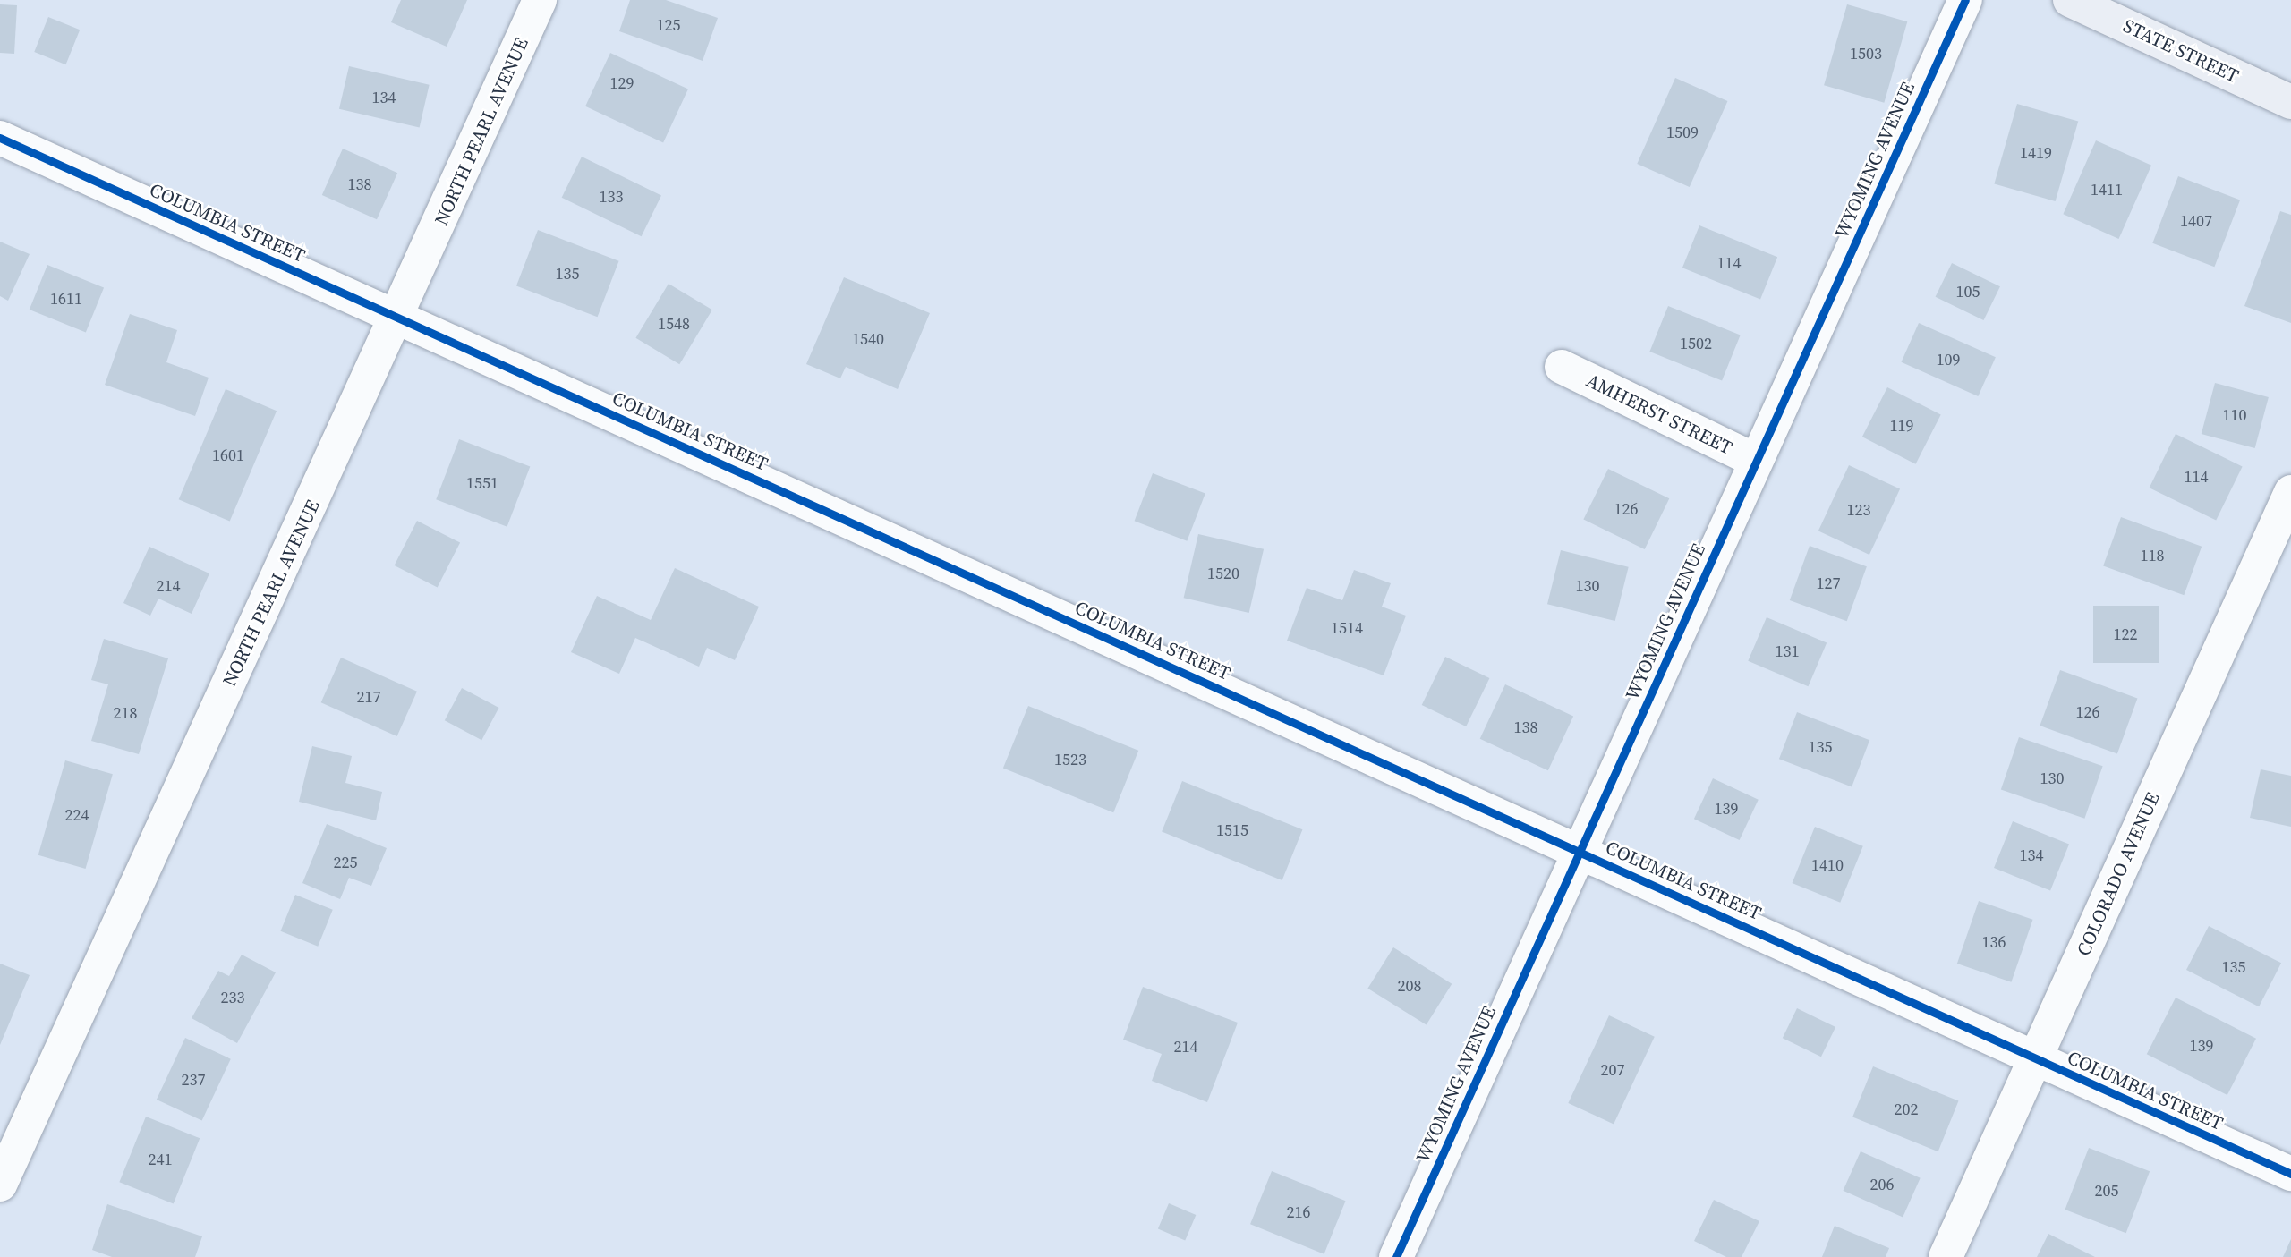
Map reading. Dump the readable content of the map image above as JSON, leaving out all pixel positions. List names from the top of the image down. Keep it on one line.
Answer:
{"streets":{"highway":["STATE STREET"],"street":["NORTH PEARL AVENUE","WYOMING AVENUE","COLUMBIA STREET","AMHERST STREET","COLORADO AVENUE"]},"crossings":[["NORTH PEARL AVENUE","COLUMBIA STREET"],["WYOMING AVENUE","COLUMBIA STREET"],["WYOMING AVENUE","AMHERST STREET"],["COLUMBIA STREET","COLORADO AVENUE"]],"house_numbers":["125","1503","129","134","1509","1419","138","1411","133","1407","114","135","105","1611","1548","1540","1502","109","110","119","1601","114","1551","126","123","118","1520","127","214","130","1514","122","131","217","126","218","138","135","1523","130","139","224","1515","134","225","1410","136","135","208","233","139","214","207","237","202","241","206","205","216"]}
